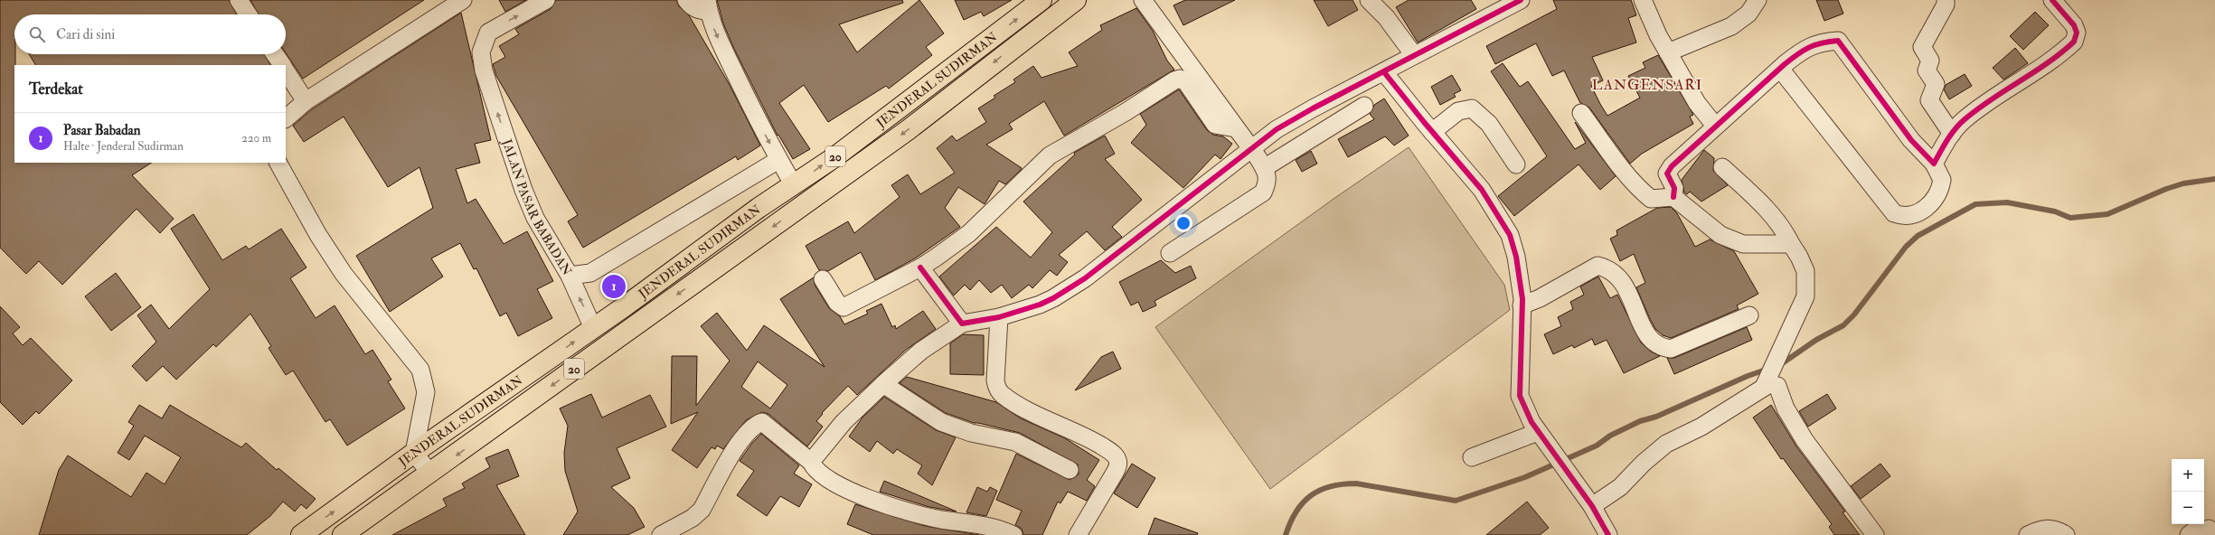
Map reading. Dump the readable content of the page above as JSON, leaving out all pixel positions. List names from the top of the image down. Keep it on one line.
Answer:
{"streets":{"highway":["JENDERAL SUDIRMAN","20"],"street":["JALAN PASAR BABADAN"]},"one_way":["JALAN PASAR BABADAN"],"districts":["LANGENSARI"],"page":{"search":"Cari di sini","heading":"Terdekat","list":[{"mark":"1","name":"Pasar Babadan","note":"Halte · Jenderal Sudirman","value":"220 m"}],"pins":"1","map_buttons":["+","−"]}}
